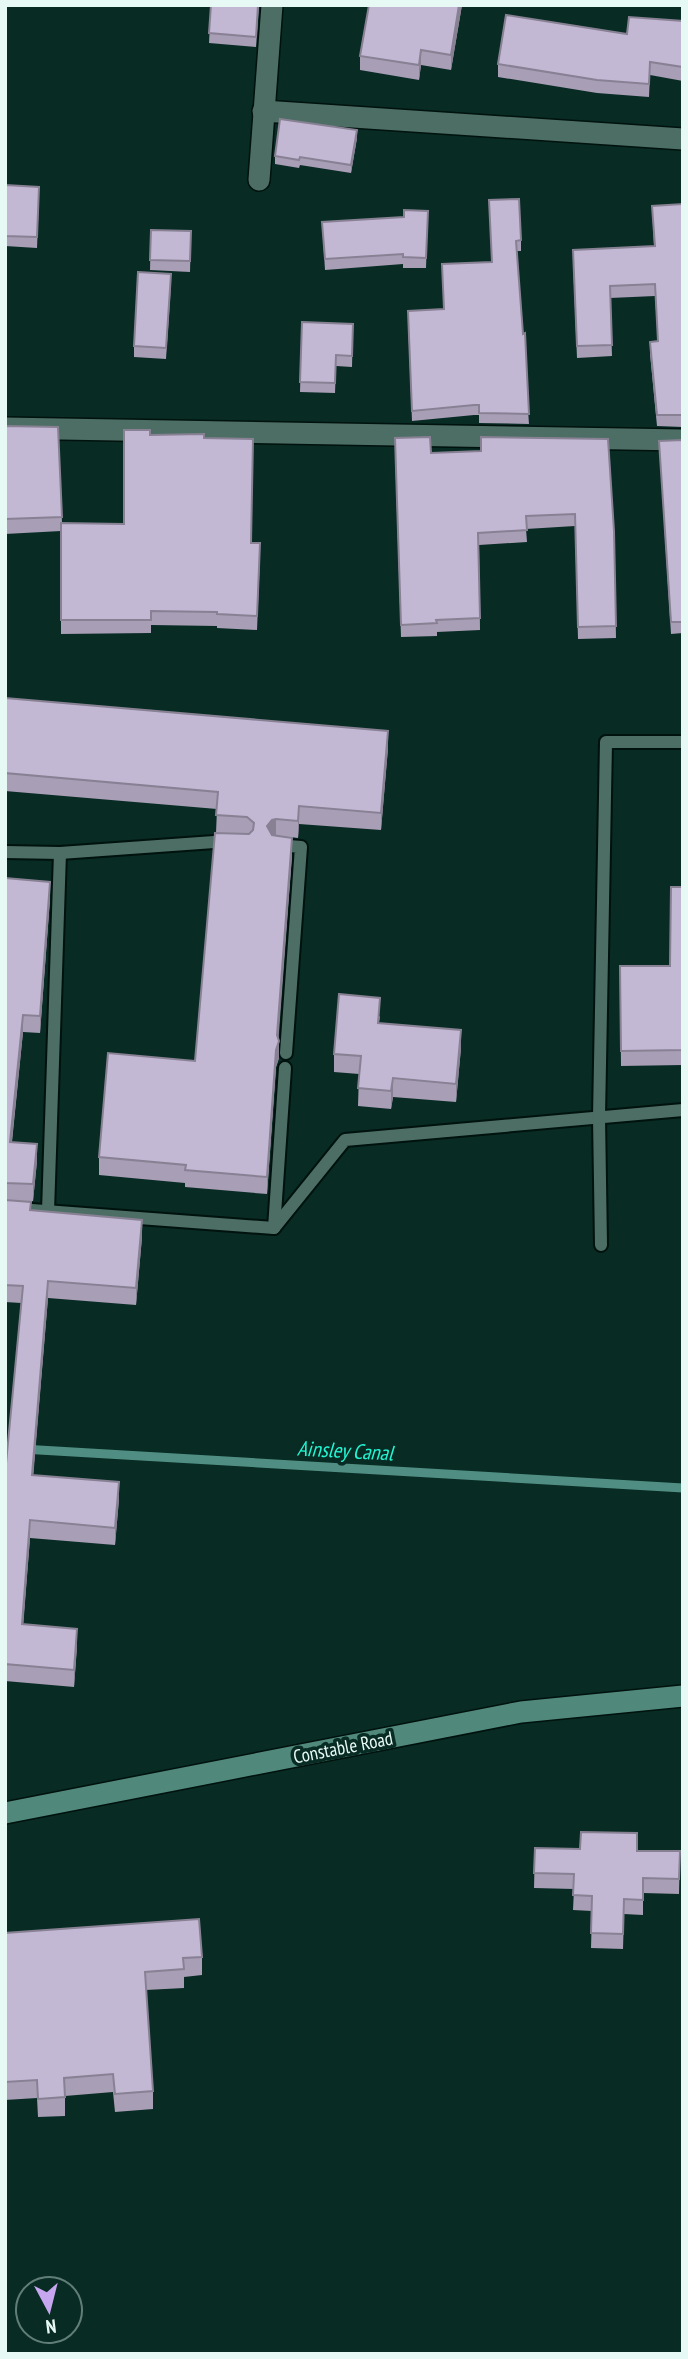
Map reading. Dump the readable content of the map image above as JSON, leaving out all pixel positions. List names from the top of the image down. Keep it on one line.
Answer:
{"streets":{"street":["Constable Road"]},"water":["Ainsley Canal"],"north":"bottom"}
